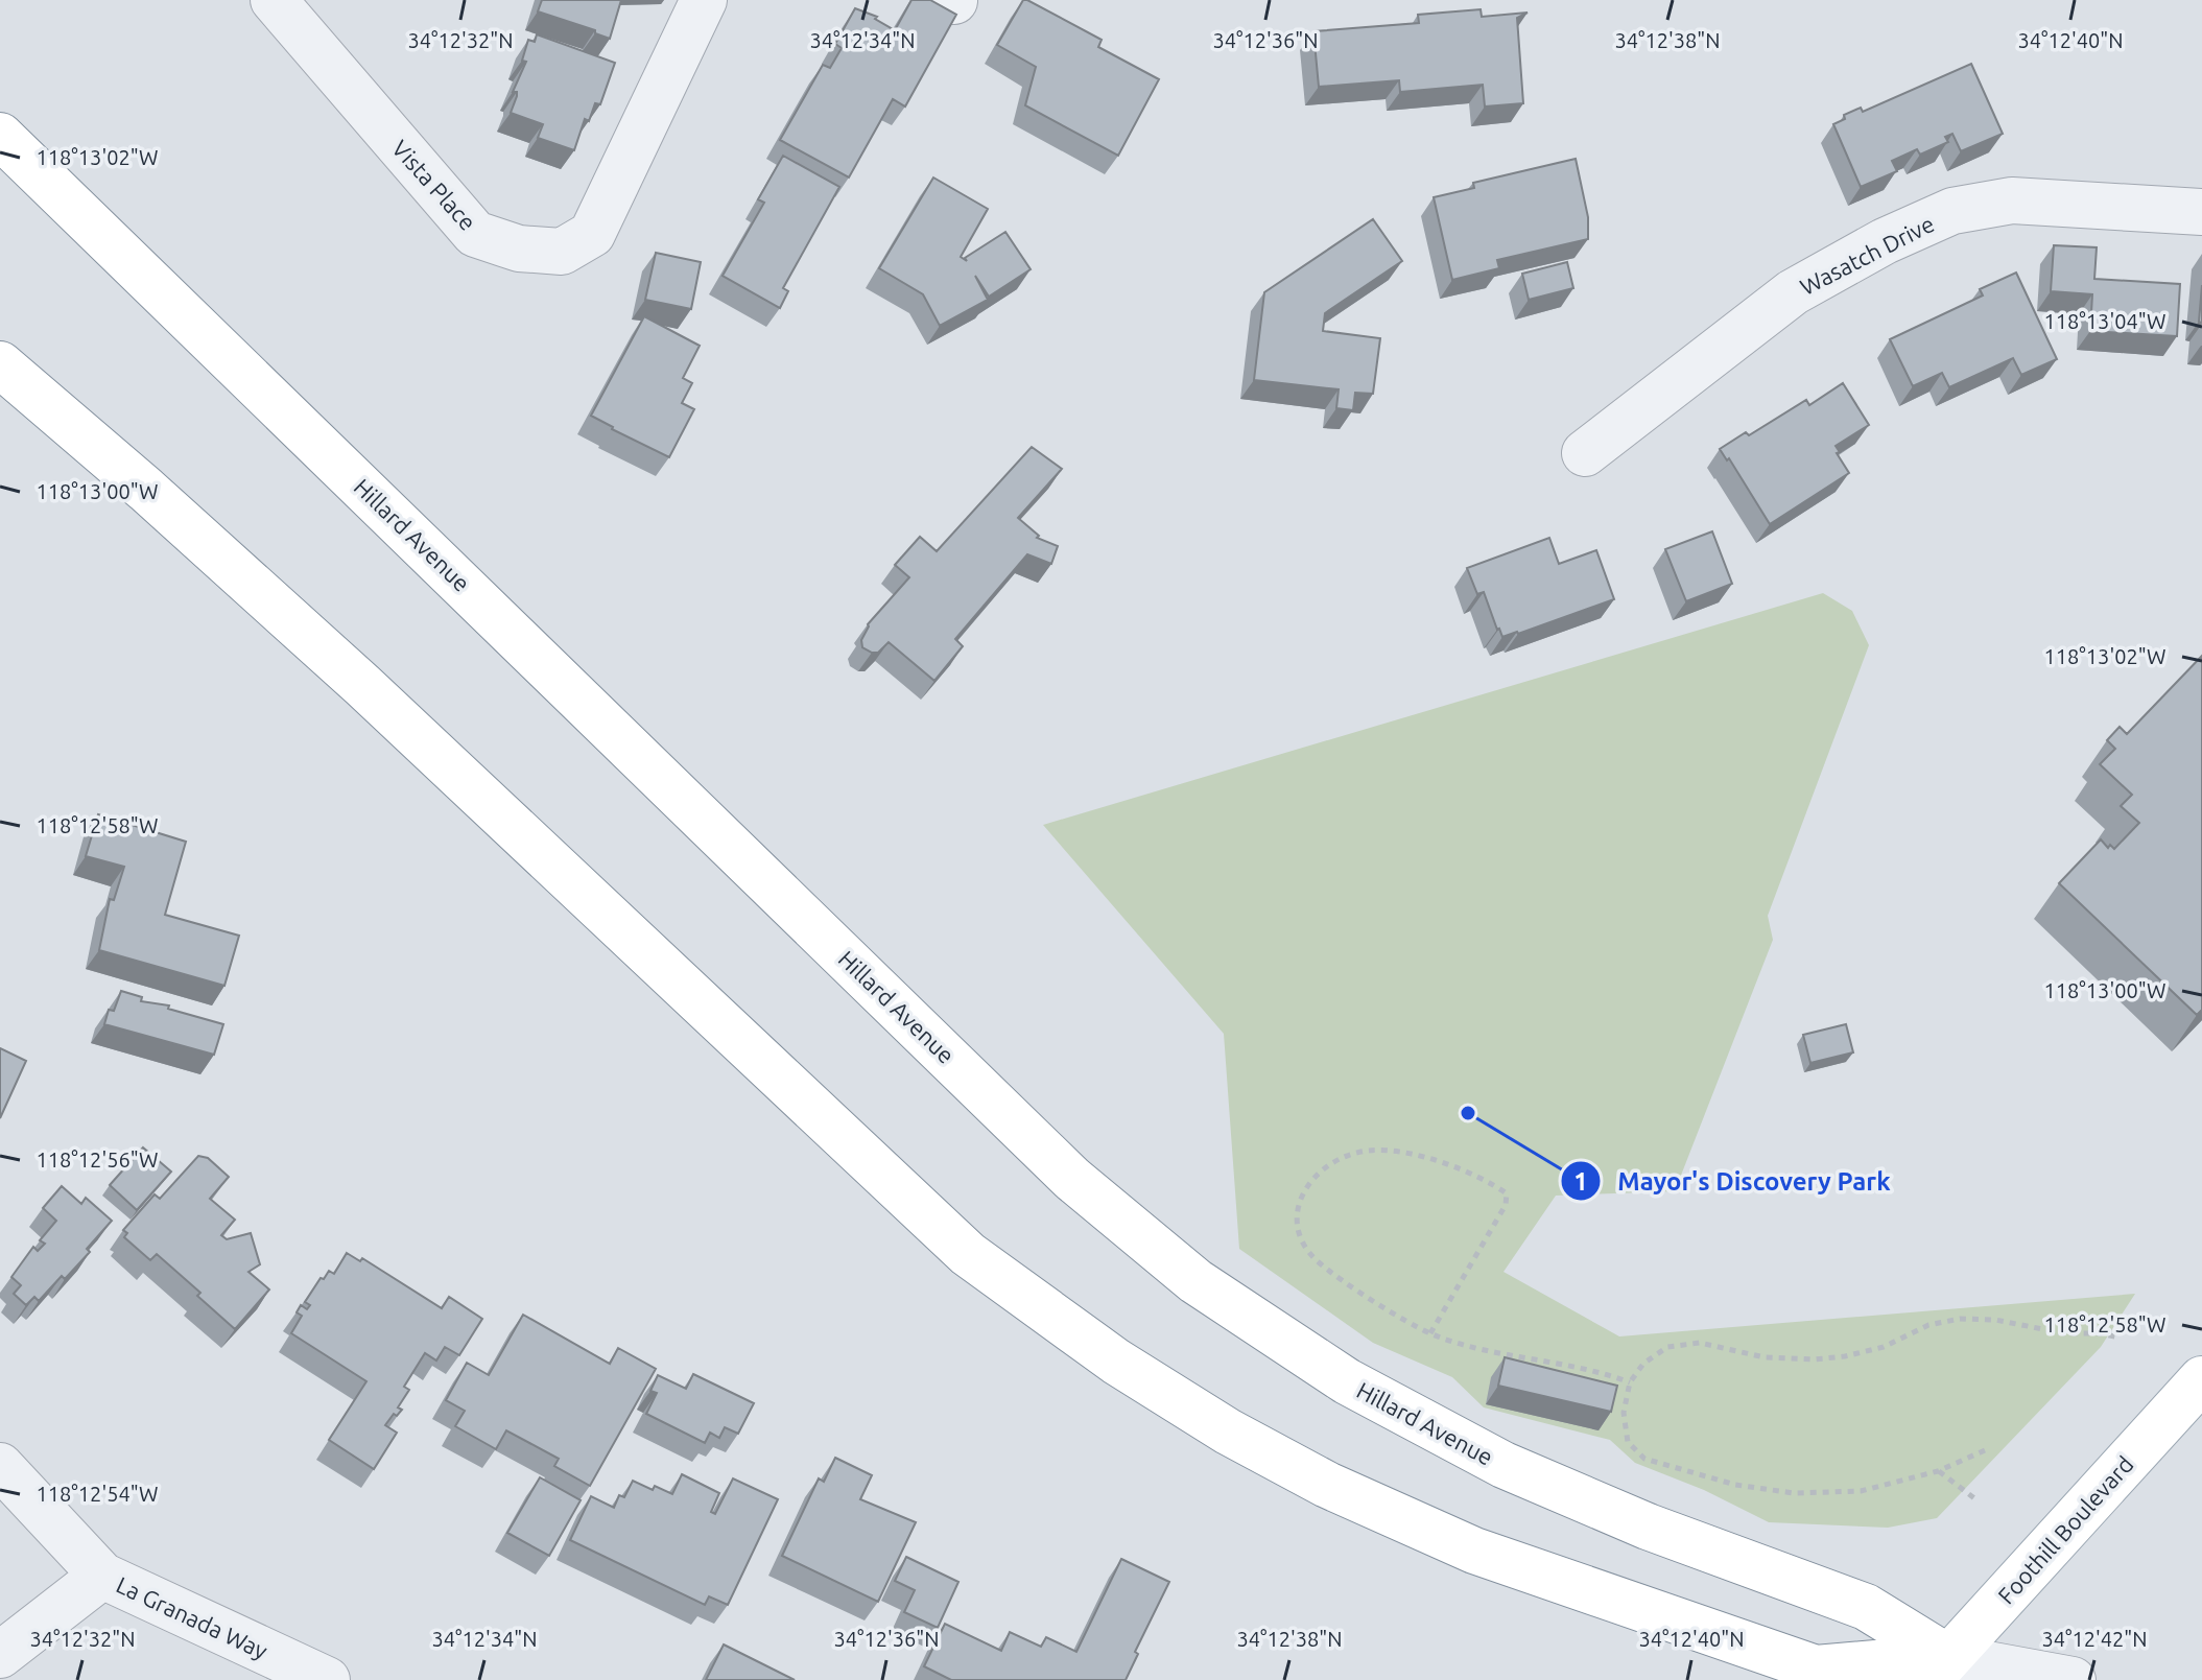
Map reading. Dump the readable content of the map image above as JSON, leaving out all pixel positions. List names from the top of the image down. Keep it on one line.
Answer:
{"streets":{"main road":["Hillard Avenue","Foothill Boulevard"],"street":["Vista Place","Wasatch Drive","La Granada Way"]},"crossings":[["Hillard Avenue","Foothill Boulevard"]],"places":["Mayor's Discovery Park"],"coordinates":["34°12'32\"N","34°12'34\"N","34°12'36\"N","34°12'38\"N","34°12'40\"N","118°13'02\"W","118°13'04\"W","118°13'00\"W","118°12'58\"W","118°12'56\"W","118°12'54\"W","34°12'42\"N"]}
